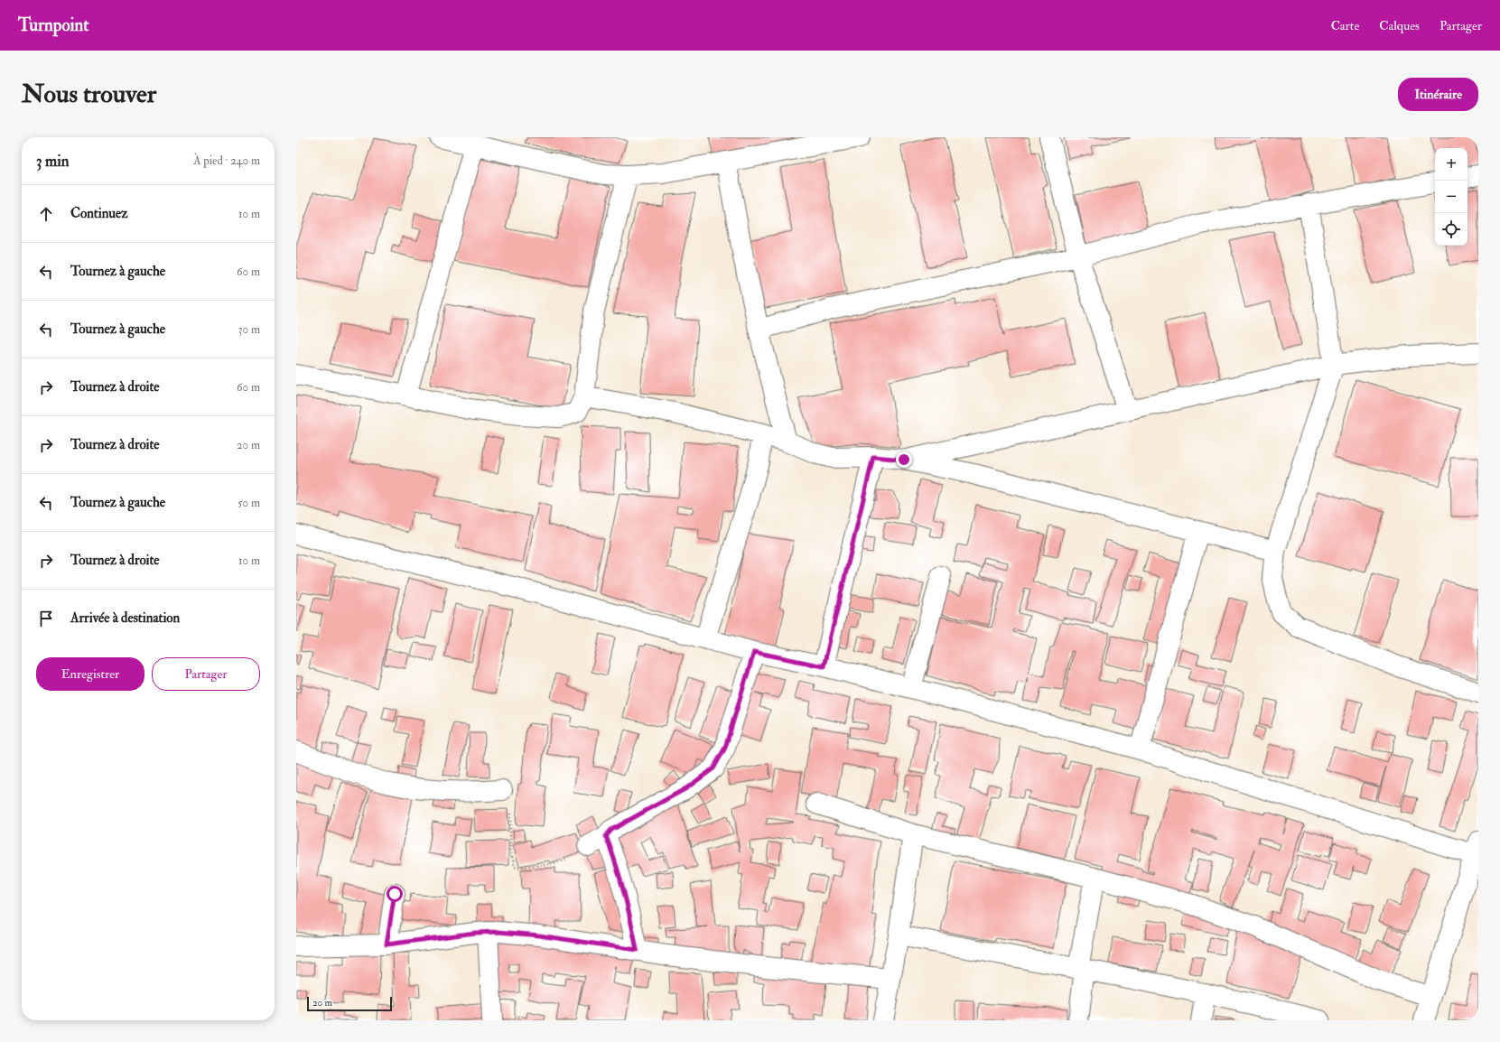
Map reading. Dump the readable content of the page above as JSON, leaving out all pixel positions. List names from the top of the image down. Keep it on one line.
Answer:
{"scale_bar":"20 m","page":{"header":"Turnpoint","nav":["Carte","Calques","Partager"],"buttons":["Itinéraire",["Enregistrer","Partager"]],"title":"Nous trouver","heading":["3 min","À pied · 240 m"],"map_buttons":["+","−"],"list":[["Continuez","10 m"],["Tournez à gauche","60 m"],["Tournez à gauche","30 m"],["Tournez à droite","60 m"],["Tournez à droite","20 m"],["Tournez à gauche","50 m"],["Tournez à droite","10 m"],"Arrivée à destination"],"scale":"20 m"}}
